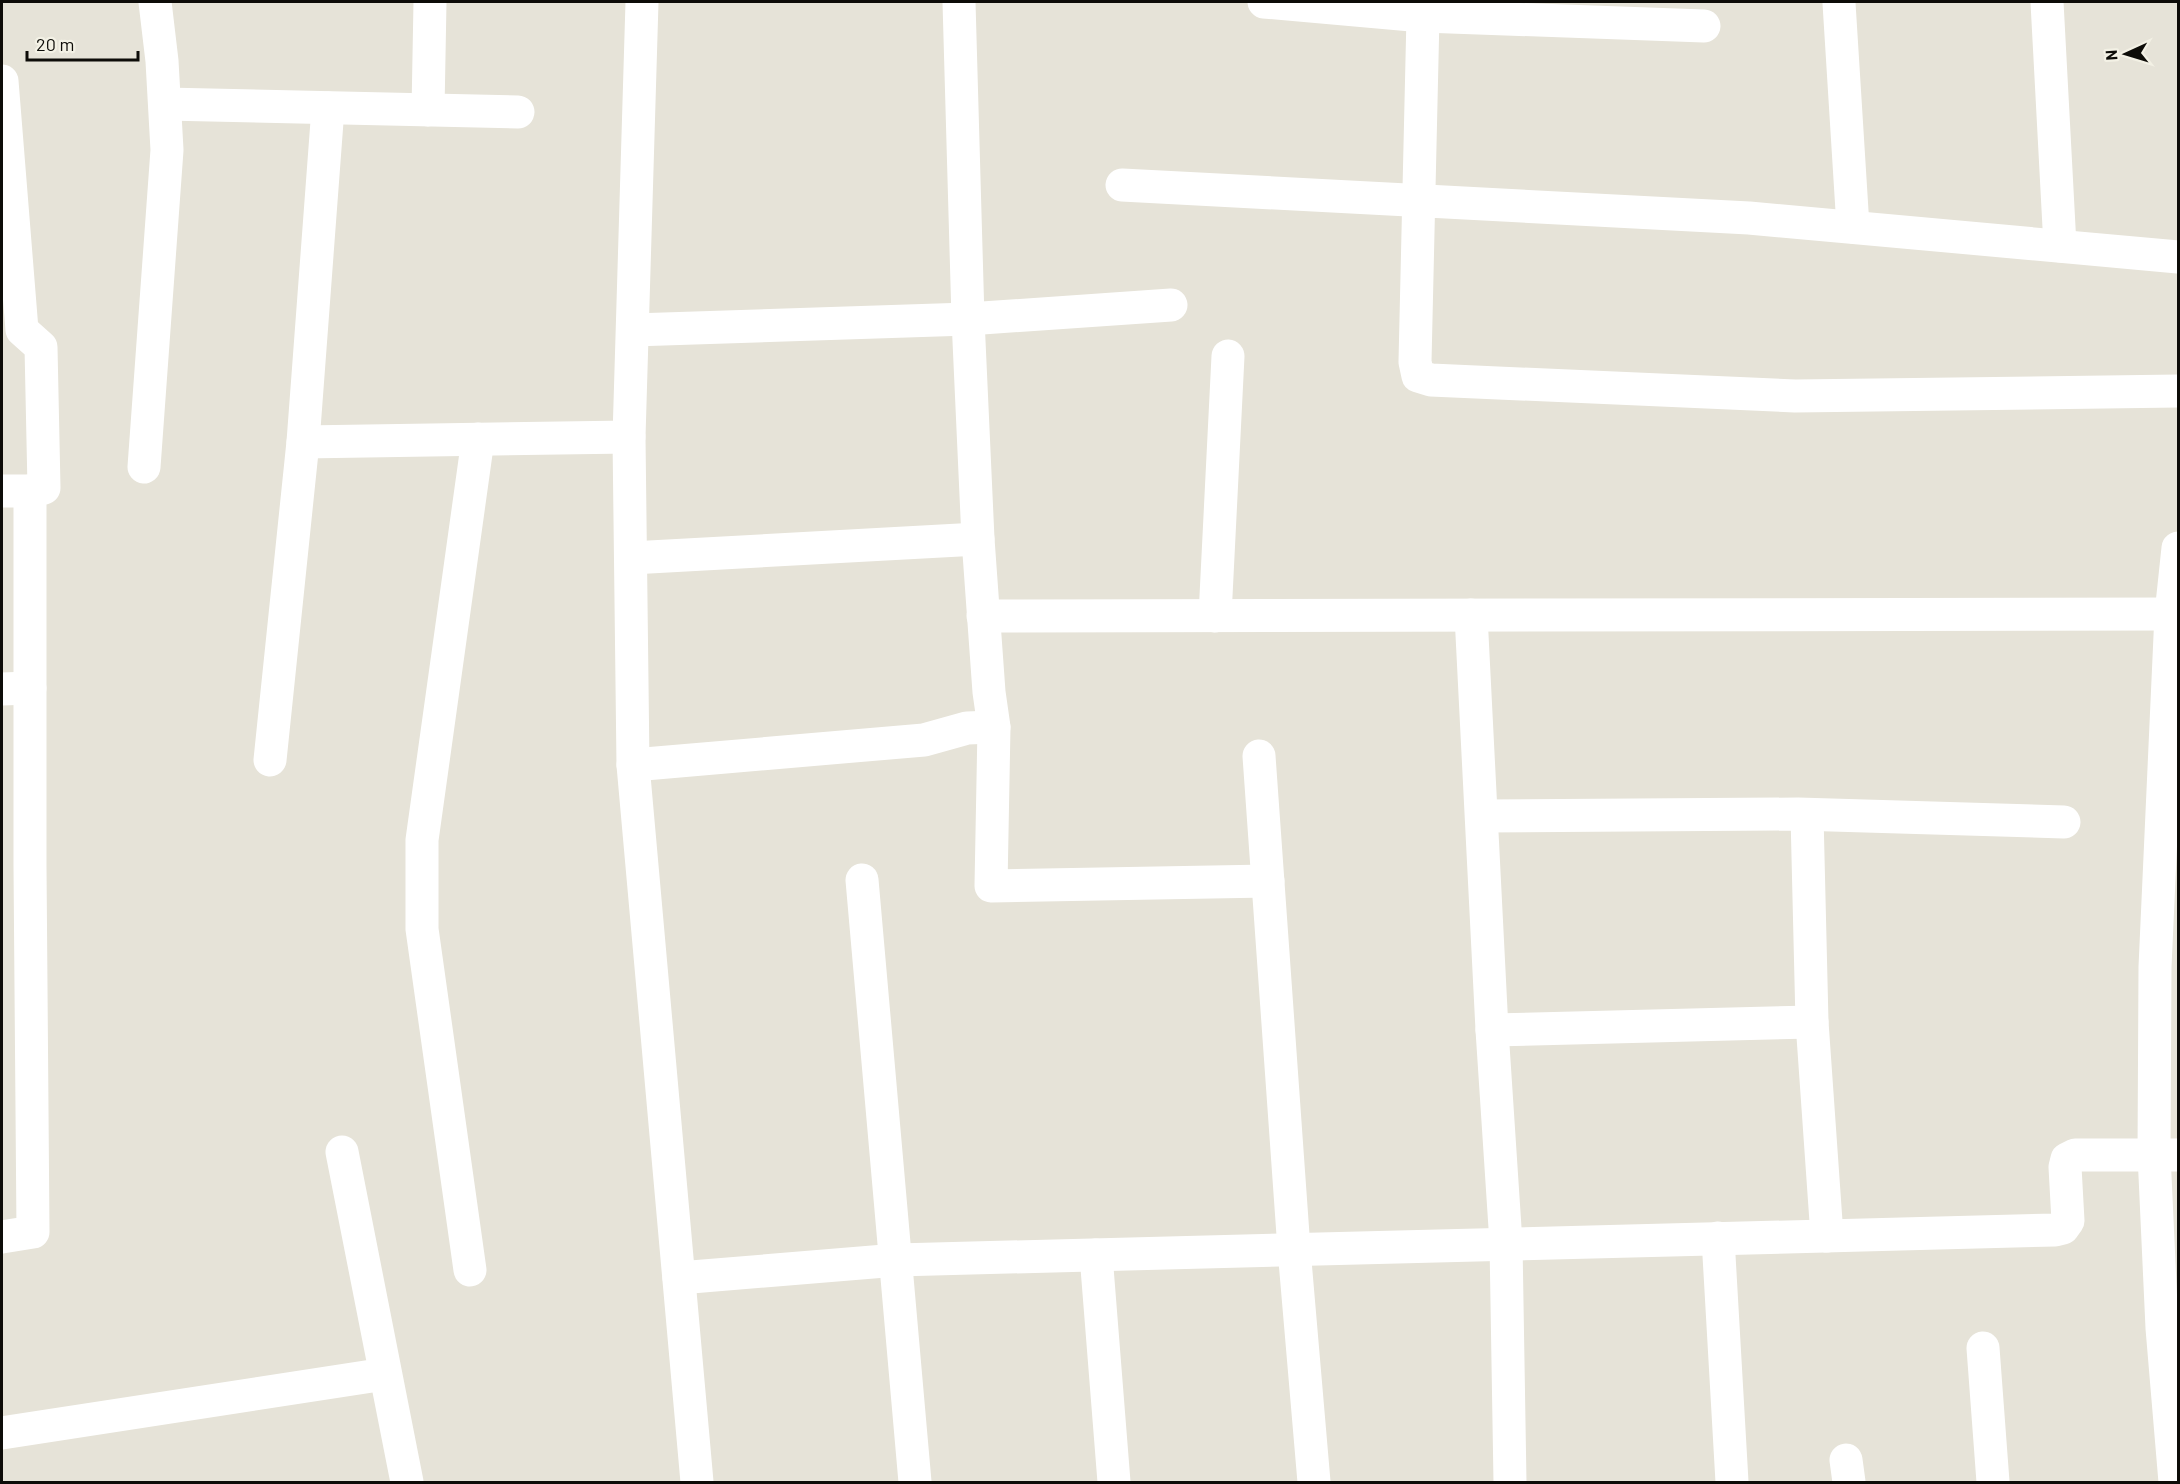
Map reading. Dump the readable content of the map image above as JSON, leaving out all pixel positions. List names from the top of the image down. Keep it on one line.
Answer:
{"scale_bar":"20 m","north":"left"}
